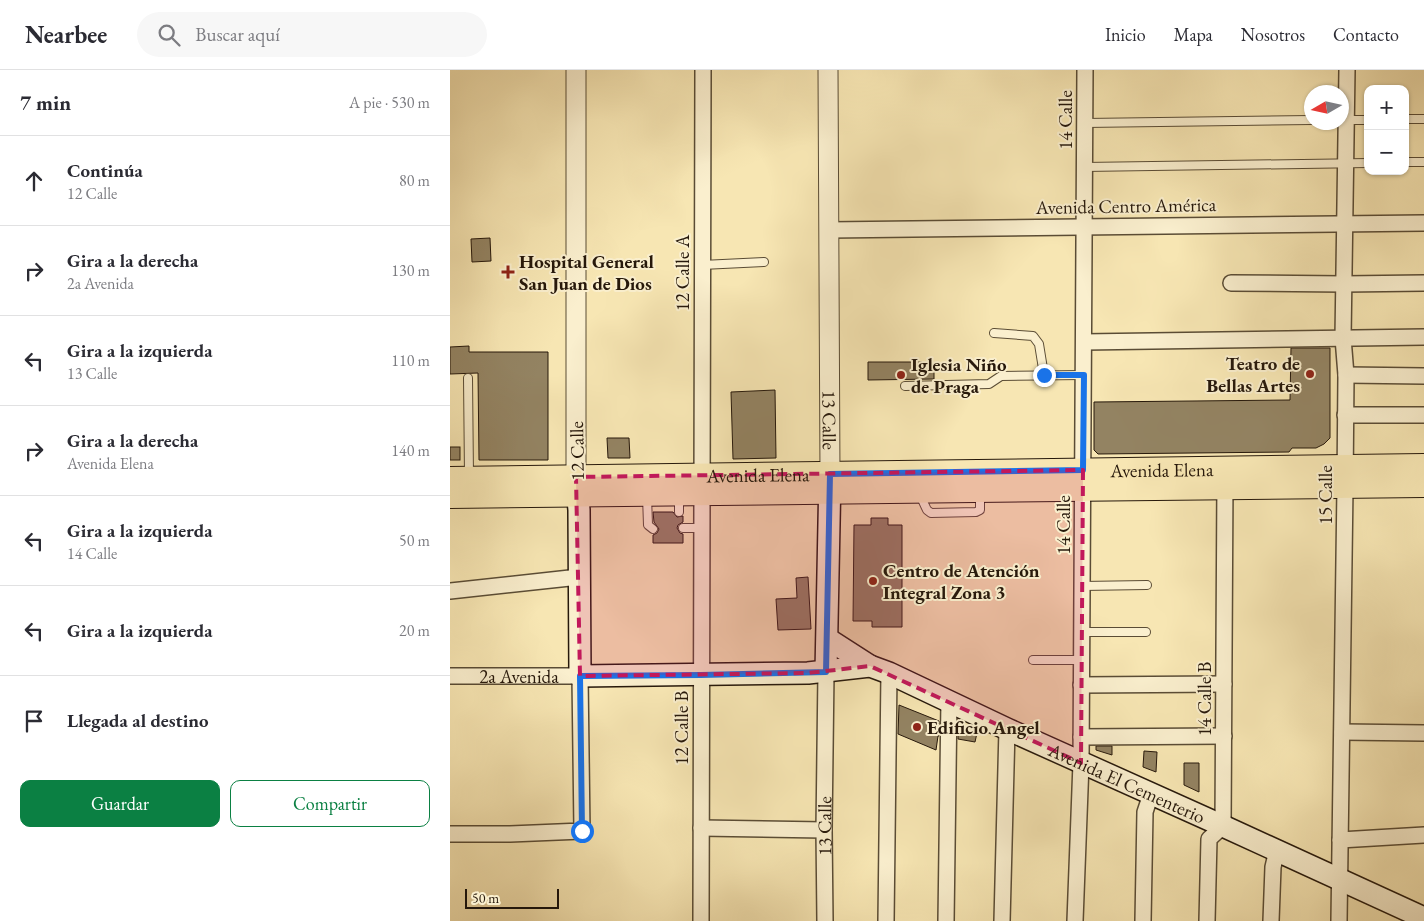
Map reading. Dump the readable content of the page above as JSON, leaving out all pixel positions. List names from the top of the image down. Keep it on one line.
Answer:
{"streets":{"main road":["13 Calle","12 Calle","Avenida Elena","2a Avenida","Avenida El Cementerio"],"street":["14 Calle","Avenida Centro América","12 Calle A","15 Calle","14 Calle B","12 Calle B"]},"crossings":[["14 Calle","Avenida Centro América"],["14 Calle","Avenida Elena"],["14 Calle","Avenida El Cementerio"],["Avenida Centro América","13 Calle"],["Avenida Centro América","15 Calle"],["12 Calle A","Avenida Elena"],["12 Calle A","12 Calle B"],["13 Calle","Avenida Elena"],["13 Calle","2a Avenida"],["13 Calle","Avenida El Cementerio"],["12 Calle","Avenida Elena"],["12 Calle","2a Avenida"],["Avenida Elena","15 Calle"],["Avenida Elena","14 Calle B"],["Avenida Elena","12 Calle B"],["15 Calle","Avenida El Cementerio"],["2a Avenida","12 Calle B"],["14 Calle B","Avenida El Cementerio"]],"places":{"health":["Hospital General San Juan de Dios"],"other":["Teatro de Bellas Artes","Iglesia Niño de Praga","Centro de Atención Integral Zona 3","Edificio Angel"]},"scale_bar":"50 m","north":"left","page":{"header":"Nearbee","search":"Buscar aquí","nav":["Inicio","Mapa","Nosotros","Contacto"],"heading":["7 min","A pie · 530 m"],"map_buttons":["+","−"],"list":[["Continúa","12 Calle","80 m"],["Gira a la derecha","2a Avenida","130 m"],["Gira a la izquierda","13 Calle","110 m"],["Gira a la derecha","Avenida Elena","140 m"],["Gira a la izquierda","14 Calle","50 m"],["Gira a la izquierda","20 m"],"Llegada al destino"],"buttons":["Guardar","Compartir"],"scale":"50 m"}}
